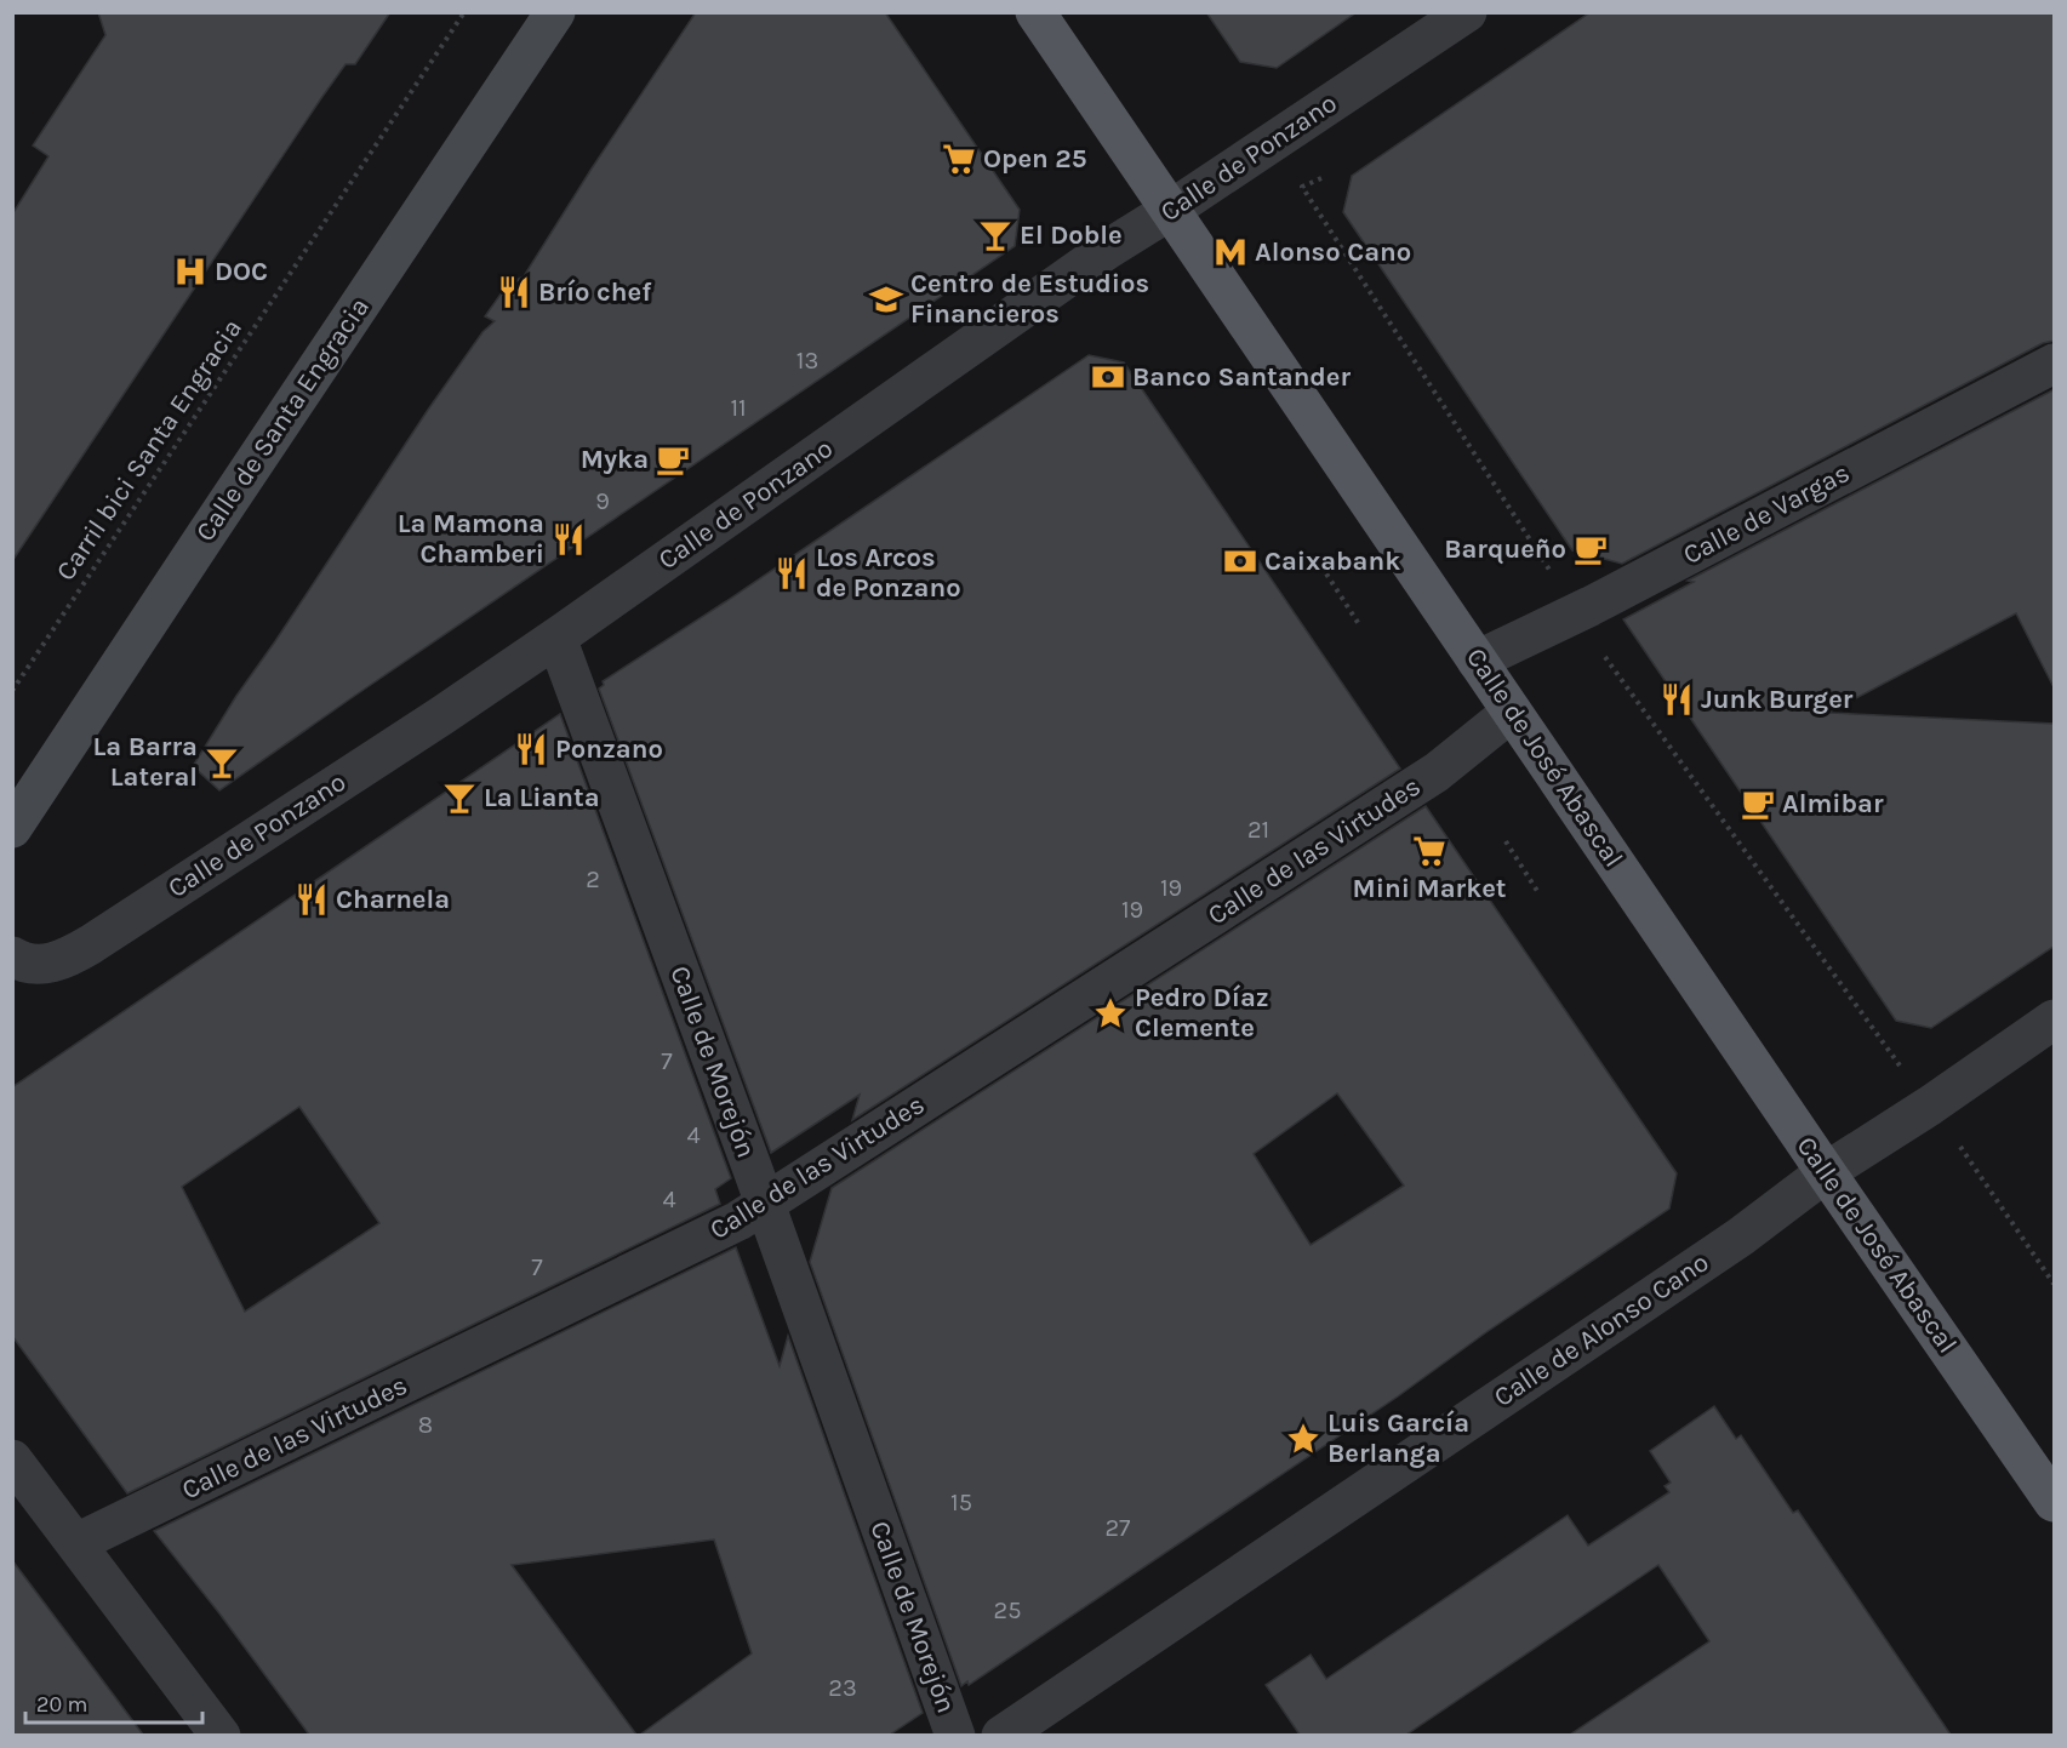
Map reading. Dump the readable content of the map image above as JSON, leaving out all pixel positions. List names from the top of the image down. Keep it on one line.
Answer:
{"streets":{"main road":["Calle de Santa Engracia","Calle de José Abascal"],"street":["Calle de Ponzano","Calle de Vargas","Calle de las Virtudes","Calle de Morejón","Calle de Alonso Cano"],"path":["Carril bici Santa Engracia"]},"crossings":[["Calle de Ponzano","Calle de José Abascal"],["Calle de Ponzano","Calle de Morejón"],["Calle de Vargas","Calle de José Abascal"],["Calle de José Abascal","Calle de las Virtudes"],["Calle de José Abascal","Calle de Alonso Cano"],["Calle de las Virtudes","Calle de Morejón"]],"places":{"supermarket":["Open 25","Mini Market"],"bar":["El Doble","La Barra Lateral","La Lianta"],"metro station":["Alonso Cano"],"hospital":["DOC"],"restaurant":["Brío chef","La Mamona Chamberi","Los Arcos de Ponzano","Junk Burger","Ponzano","Charnela"],"school or university":["Centro de Estudios Financieros"],"bank":["Banco Santander","Caixabank"],"cafe":["Myka","Barqueño","Almibar"],"place":["Pedro Díaz Clemente","Luis García Berlanga"]},"house_numbers":["13","11","9","21","2","19","19","7","4","4","7","8","15","27","25","23"],"scale_bar":"20 m"}
